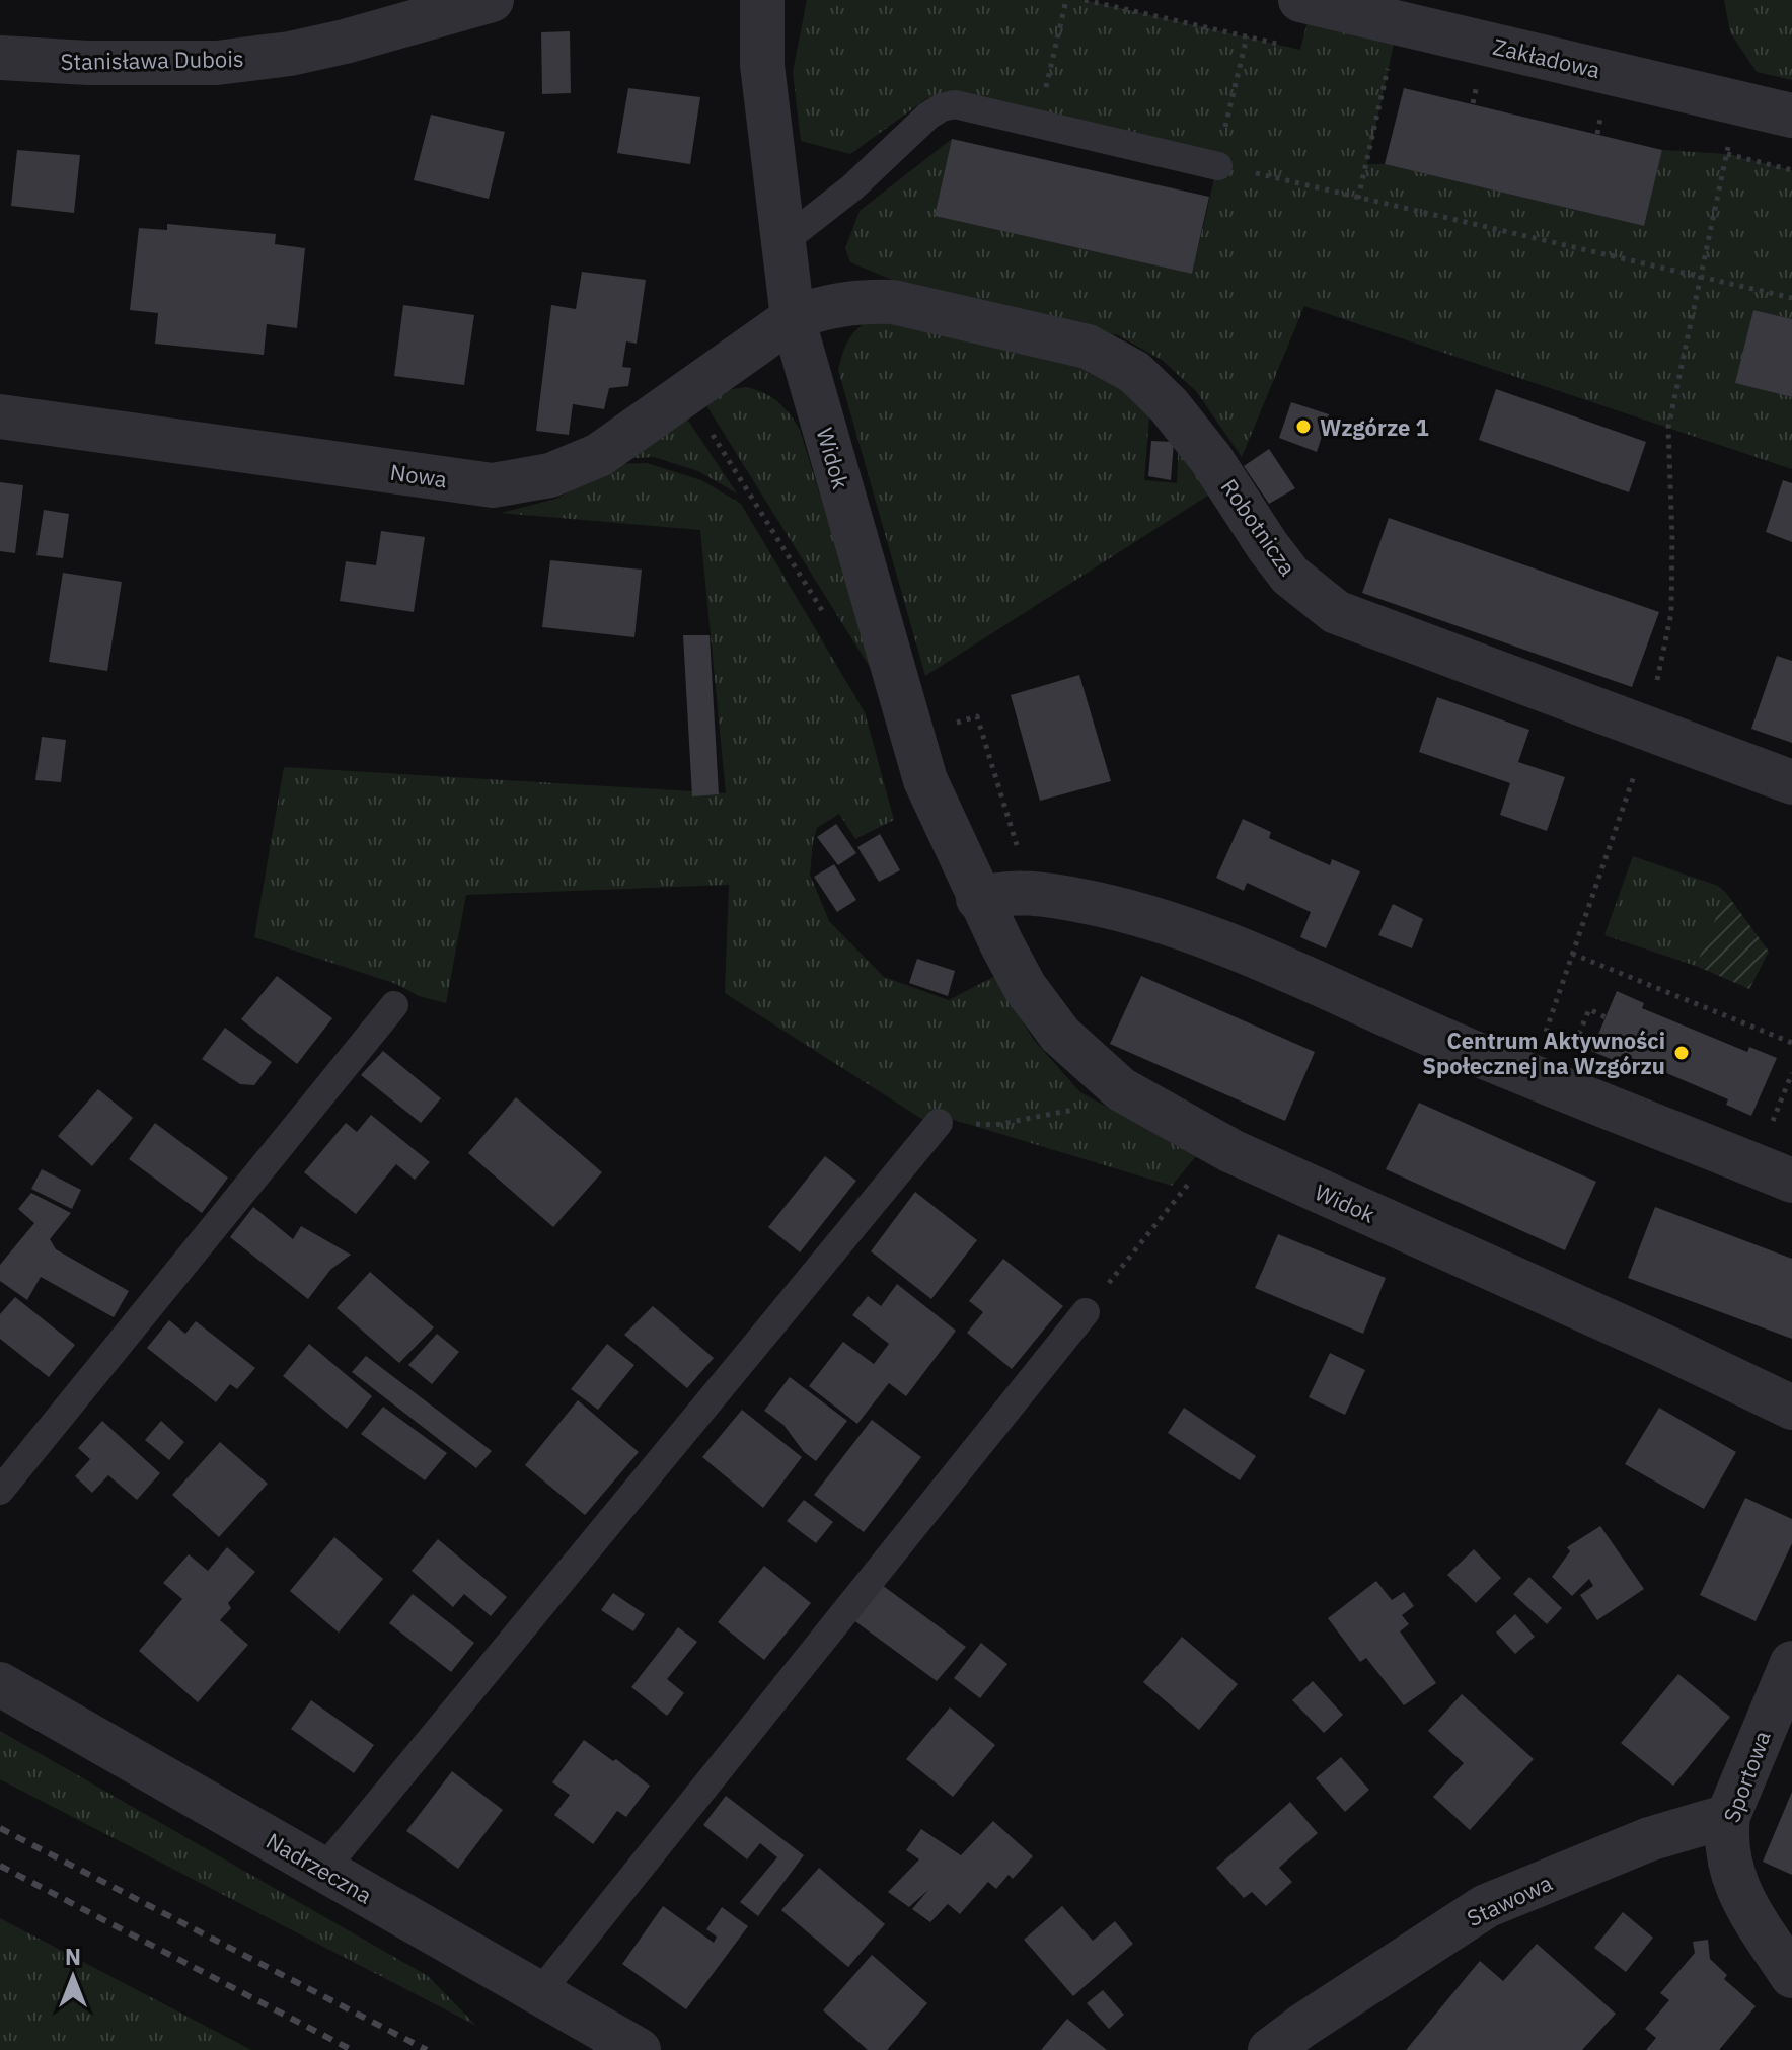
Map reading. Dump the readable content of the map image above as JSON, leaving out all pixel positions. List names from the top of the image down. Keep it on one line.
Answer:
{"streets":{"street":["Zakładowa","Stanisława Dubois","Widok","Nowa","Robotnicza","Sportowa","Nadrzeczna","Stawowa"]},"crossings":[["Widok","Nowa"],["Widok","Robotnicza"],["Nowa","Robotnicza"],["Sportowa","Stawowa"]],"places":["Wzgórze 1","Centrum Aktywności Społecznej na Wzgórzu"],"north":"top"}
